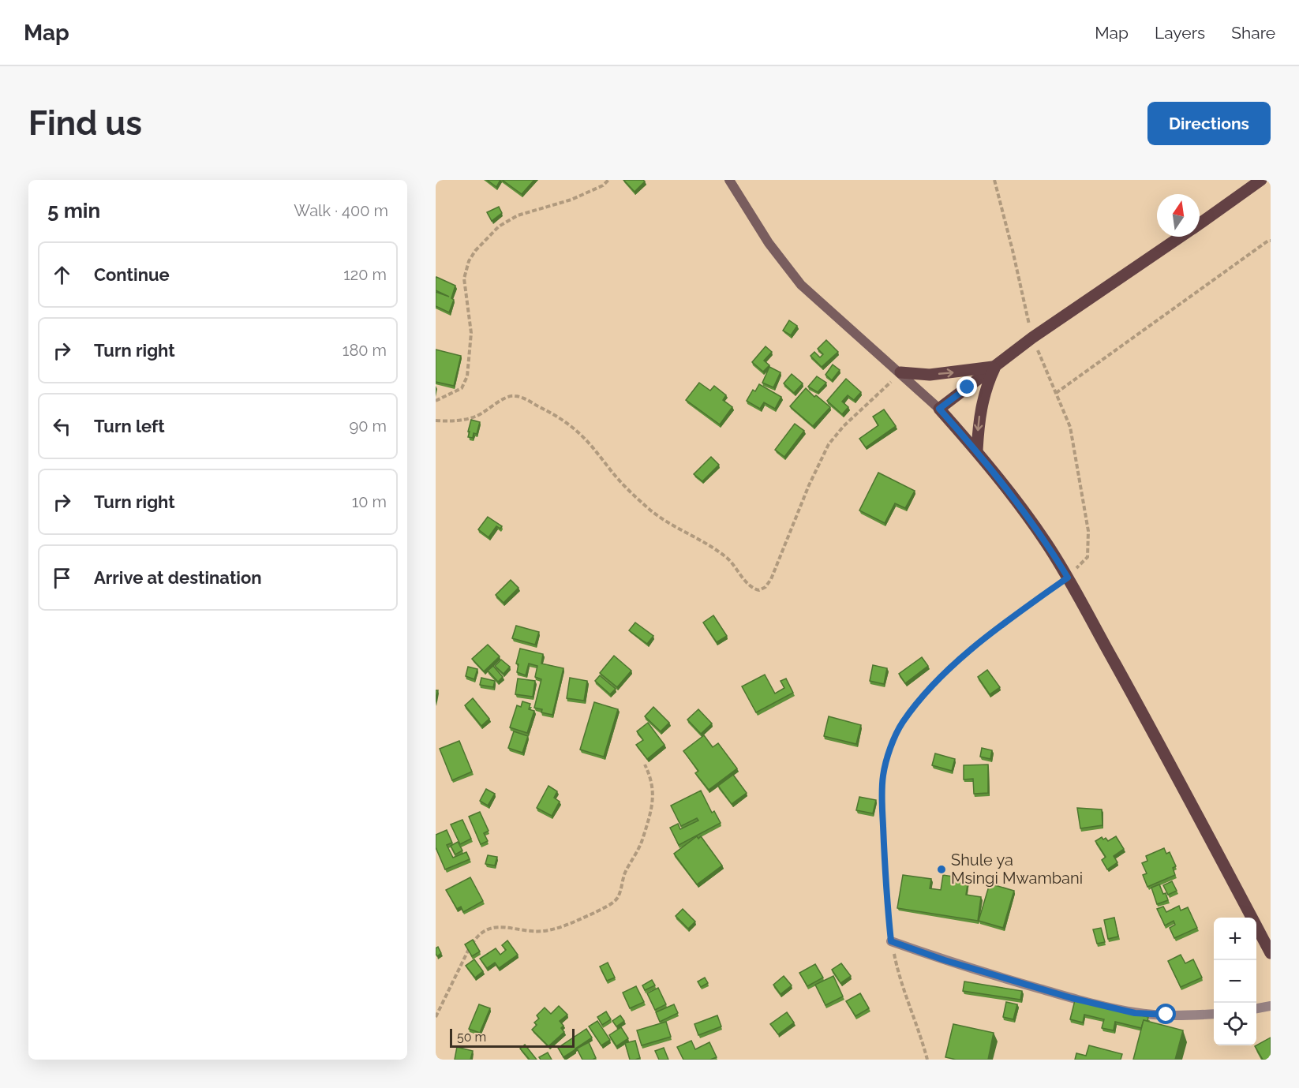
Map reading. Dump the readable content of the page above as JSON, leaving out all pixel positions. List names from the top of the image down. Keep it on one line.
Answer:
{"places":["Shule ya Msingi Mwambani"],"scale_bar":"50 m","north":"top","page":{"header":"Map","nav":["Map","Layers","Share"],"buttons":"Directions","title":"Find us","heading":["5 min","Walk · 400 m"],"list":[["Continue","120 m"],["Turn right","180 m"],["Turn left","90 m"],["Turn right","10 m"],"Arrive at destination"],"map_buttons":["+","−"],"scale":"50 m"}}
